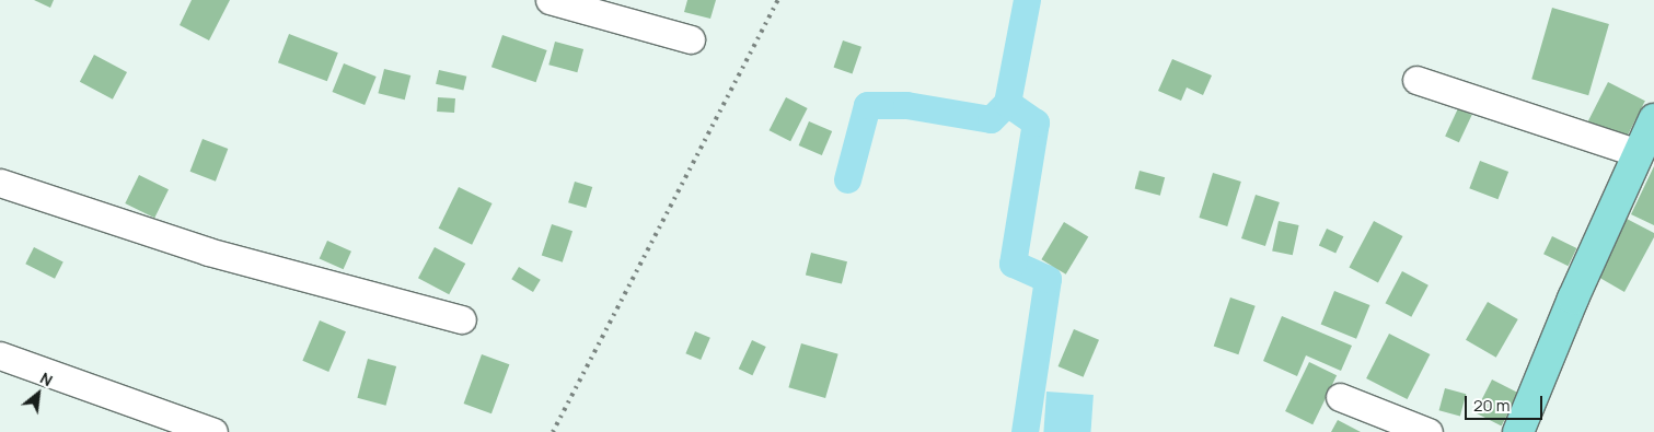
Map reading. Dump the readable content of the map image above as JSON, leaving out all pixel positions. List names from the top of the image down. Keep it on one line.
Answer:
{"scale_bar":"20 m","north":"top right"}
